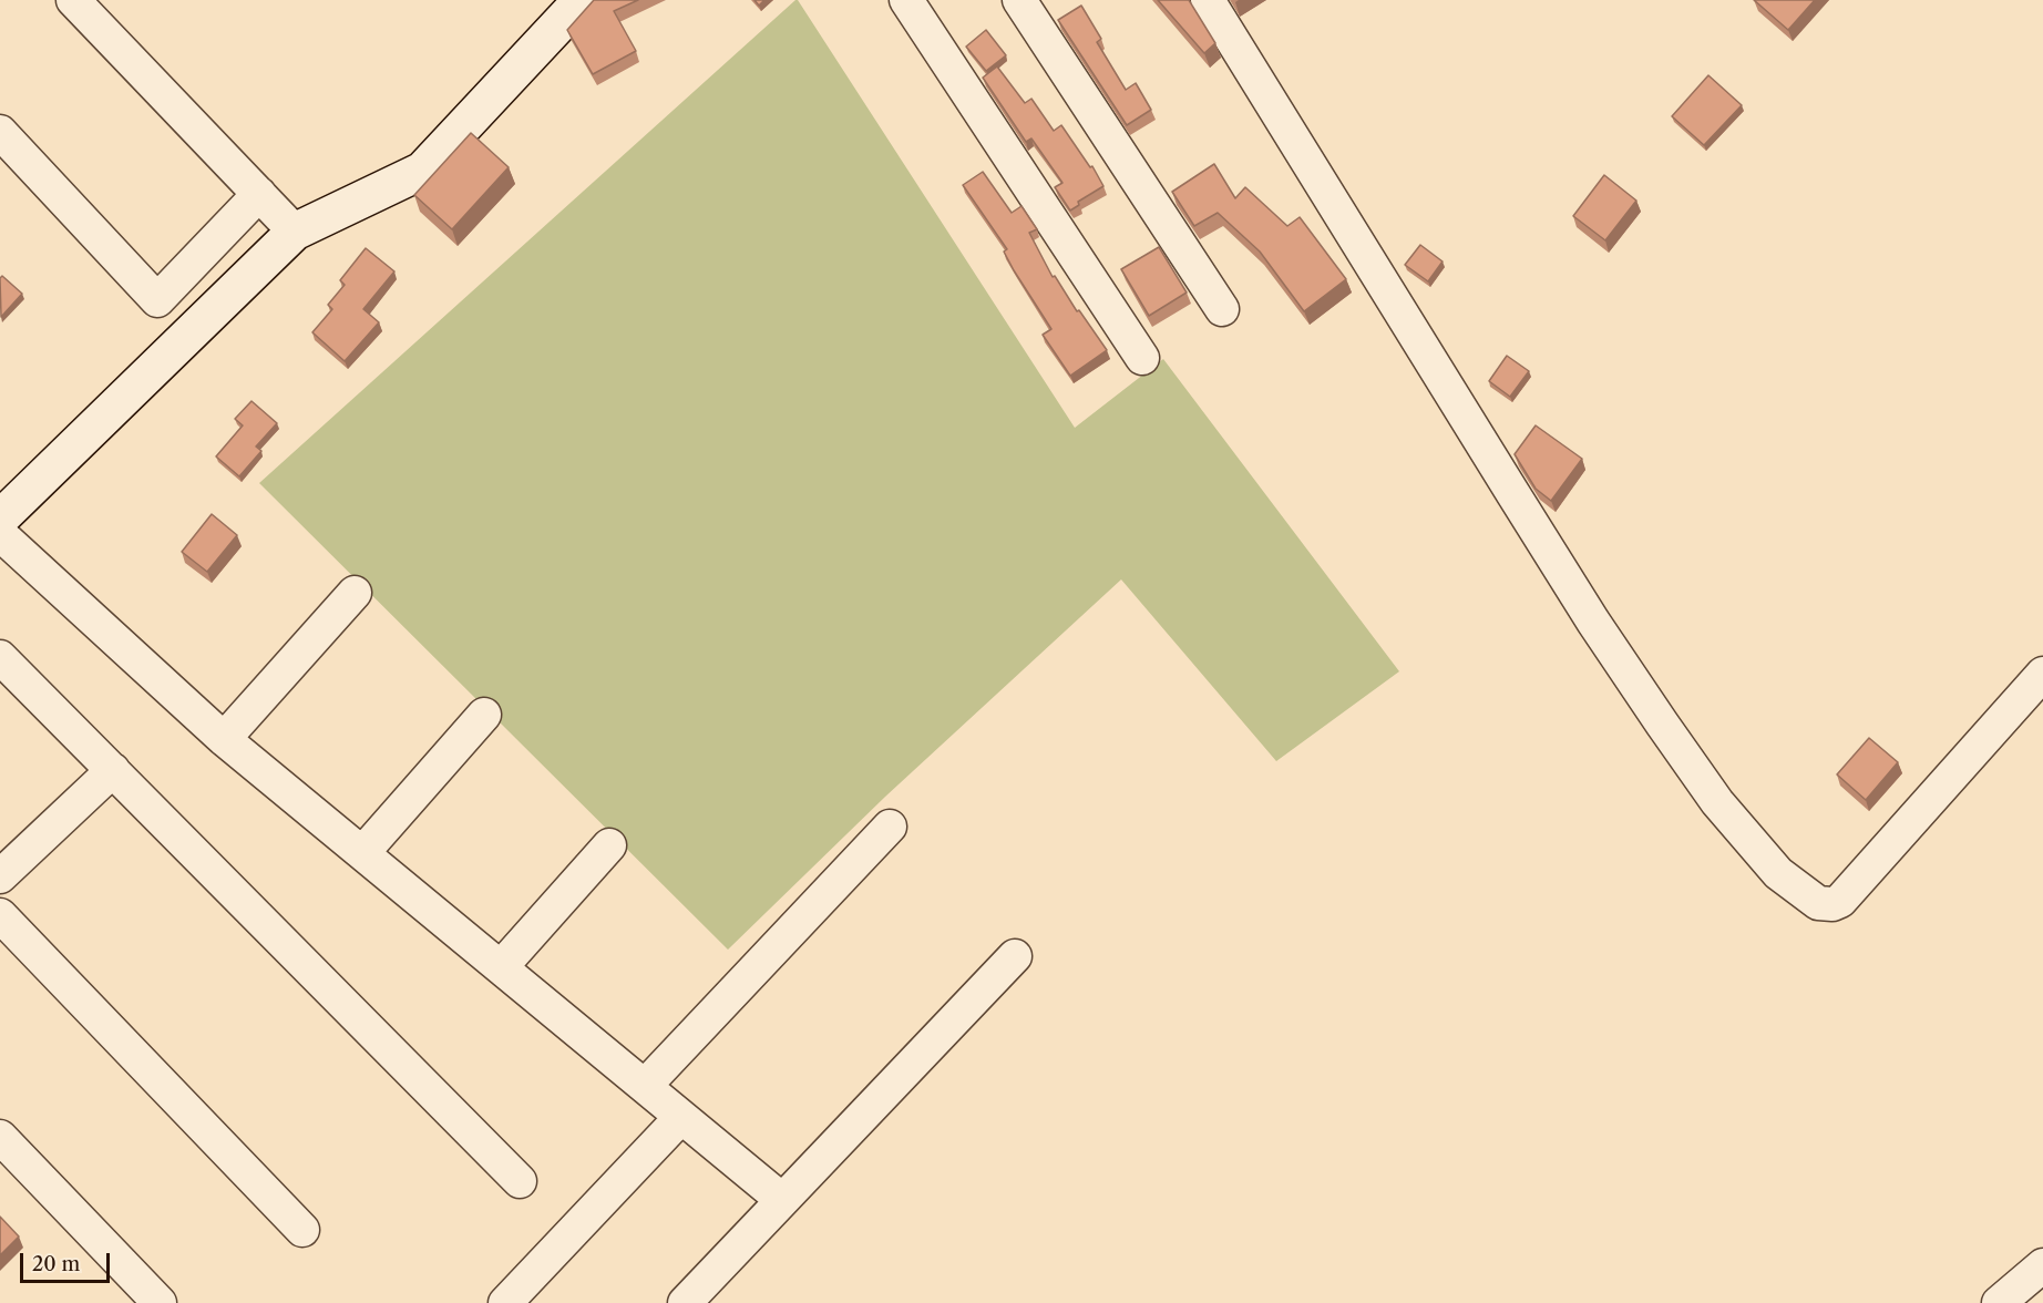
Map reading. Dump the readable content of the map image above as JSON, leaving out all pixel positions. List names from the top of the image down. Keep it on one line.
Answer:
{"scale_bar":"20 m"}
